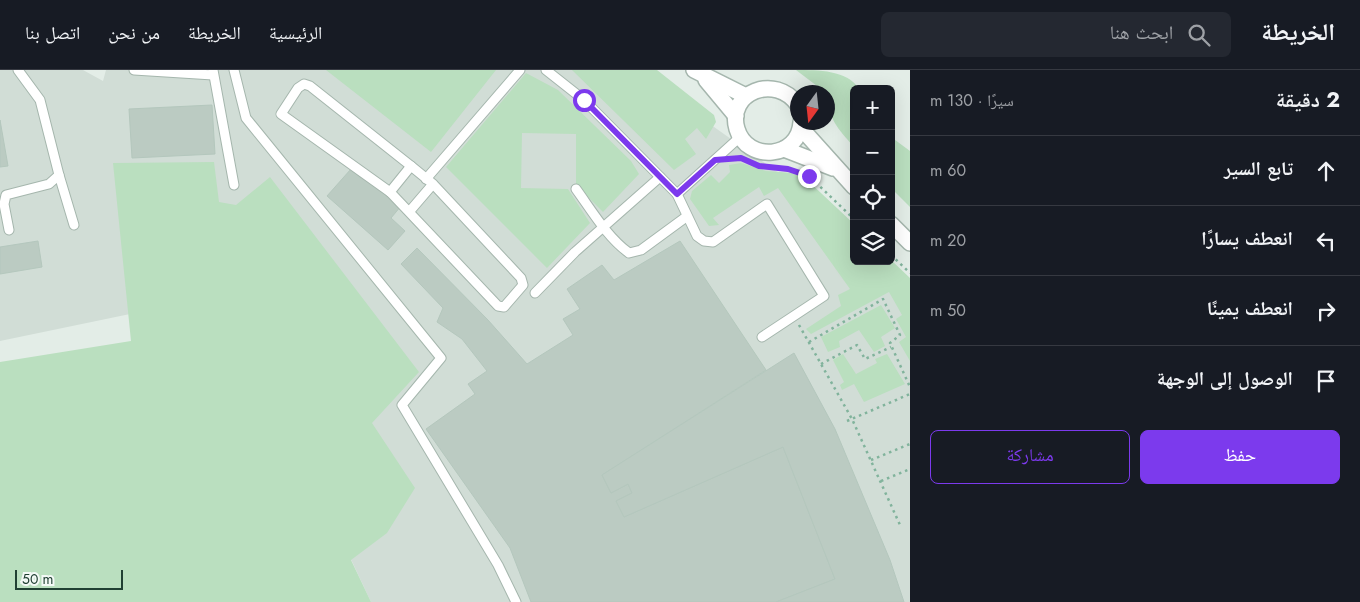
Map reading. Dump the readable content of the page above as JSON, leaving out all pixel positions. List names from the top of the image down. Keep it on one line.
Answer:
{"scale_bar":"50 m","north":"bottom","page":{"header":"الخريطة","search":"ابحث هنا","nav":["الرئيسية","الخريطة","من نحن","اتصل بنا"],"heading":["2 دقيقة","سيرًا · 130 m"],"map_buttons":["+","−"],"list":[["تابع السير","60 m"],["انعطف يسارًا","20 m"],["انعطف يمينًا","50 m"],"الوصول إلى الوجهة"],"buttons":["حفظ","مشاركة"],"scale":"50 m"}}
